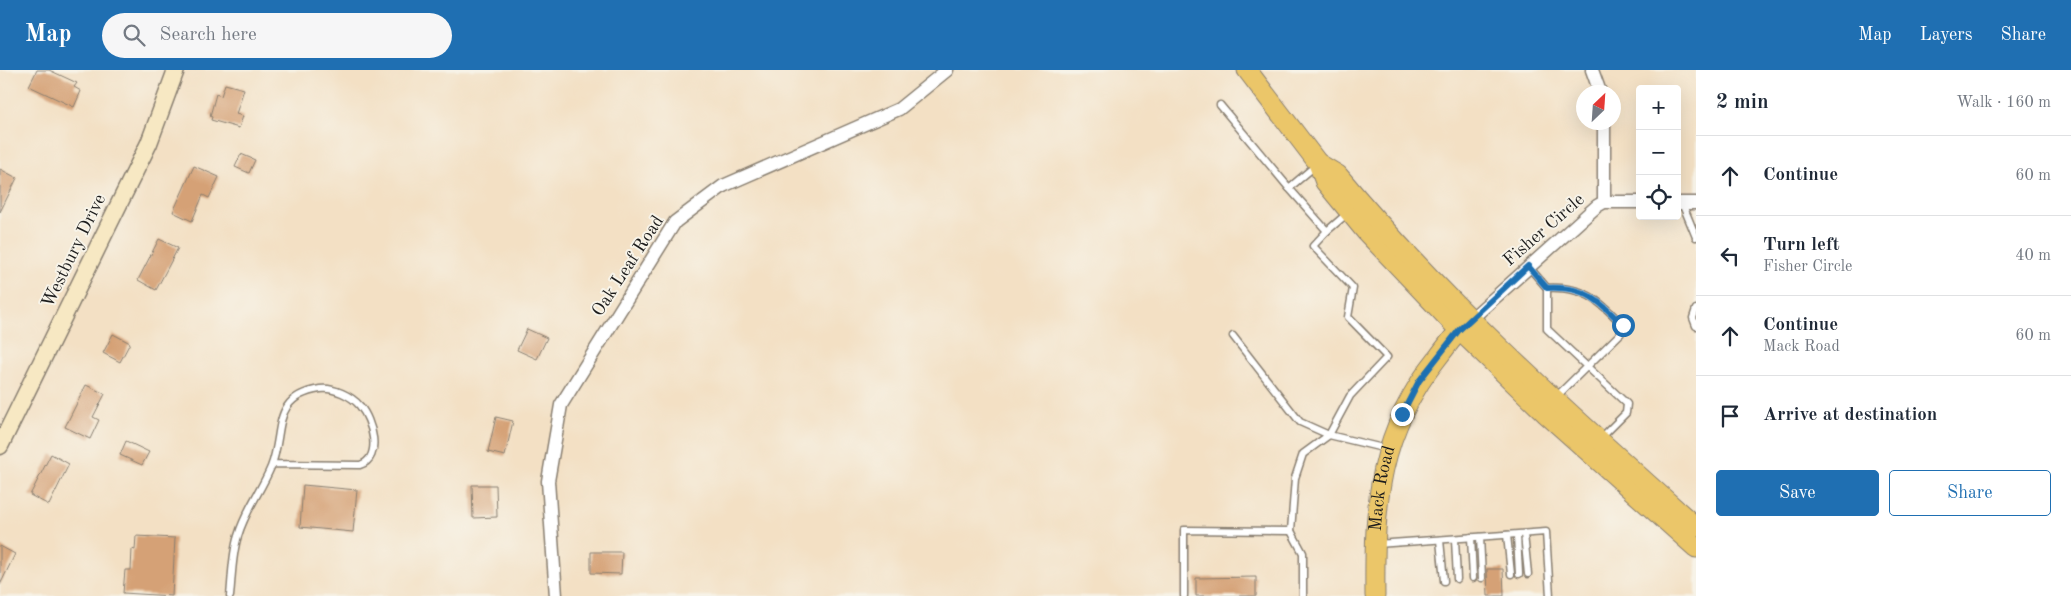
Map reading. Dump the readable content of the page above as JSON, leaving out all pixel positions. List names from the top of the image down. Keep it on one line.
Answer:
{"streets":{"main road":["Mack Road"],"street":["Fisher Circle","Westbury Drive","Oak Leaf Road"]},"crossings":[["Fisher Circle","Mack Road"]],"north":"top right","page":{"header":"Map","search":"Search here","nav":["Map","Layers","Share"],"heading":["2 min","Walk · 160 m"],"map_buttons":["+","−"],"list":[["Continue","60 m"],["Turn left","Fisher Circle","40 m"],["Continue","Mack Road","60 m"],"Arrive at destination"],"buttons":["Save","Share"]}}
